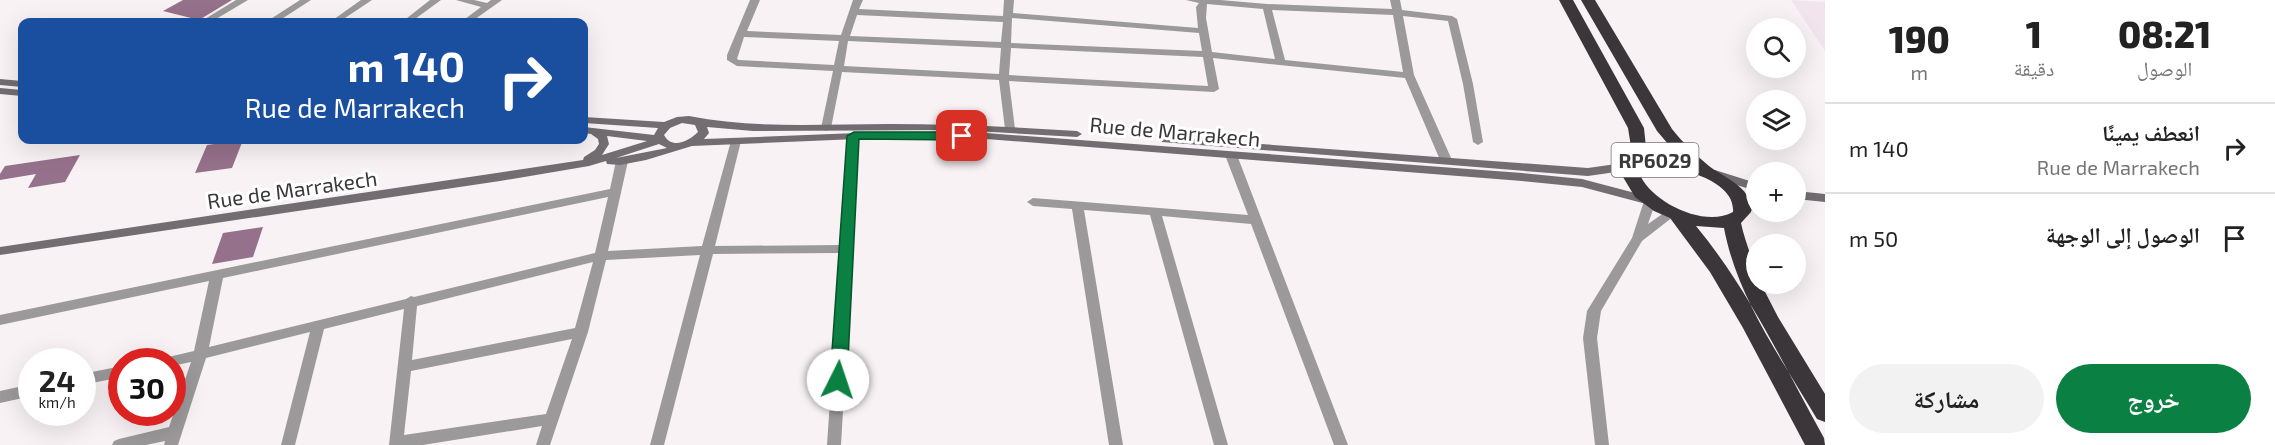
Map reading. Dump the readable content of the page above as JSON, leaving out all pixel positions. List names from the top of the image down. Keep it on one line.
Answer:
{"streets":{"highway":["RP6029"],"main road":["Rue de Marrakech"]},"crossings":[["Rue de Marrakech","RP6029"]],"page":{"eta":["08:21","الوصول","1","دقيقة","190","m"],"map_buttons":["+","−"],"turn":["140 m","Rue de Marrakech"],"list":[{"name":"انعطف يمينًا","note":"Rue de Marrakech","value":"140 m"},{"name":"الوصول إلى الوجهة","value":"50 m"}],"speed":"24 km/h","limit":"30","buttons":["خروج","مشاركة"]}}
